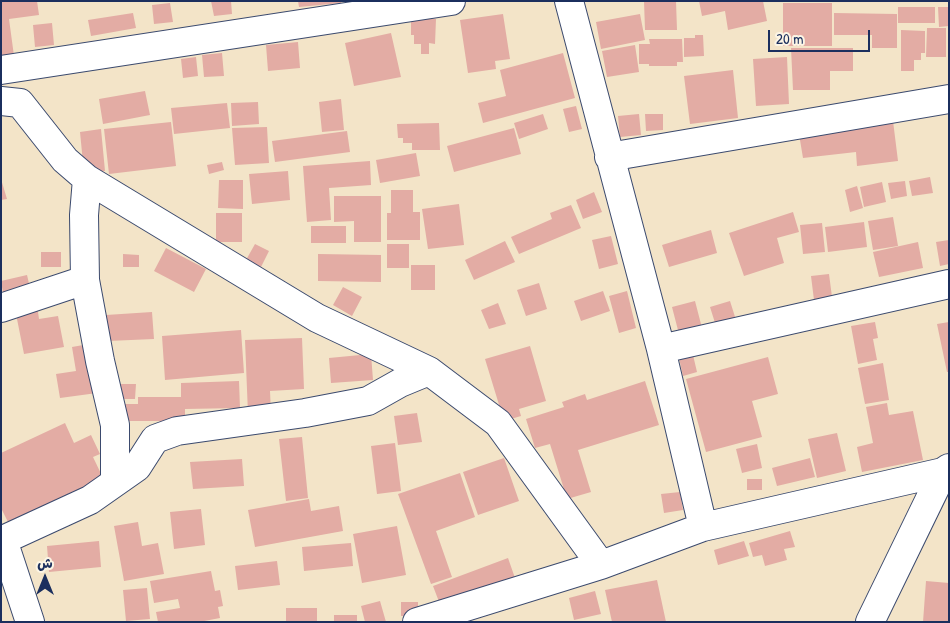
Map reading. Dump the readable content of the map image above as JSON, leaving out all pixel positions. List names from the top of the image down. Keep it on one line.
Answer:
{"scale_bar":"20 m","north":"top"}
